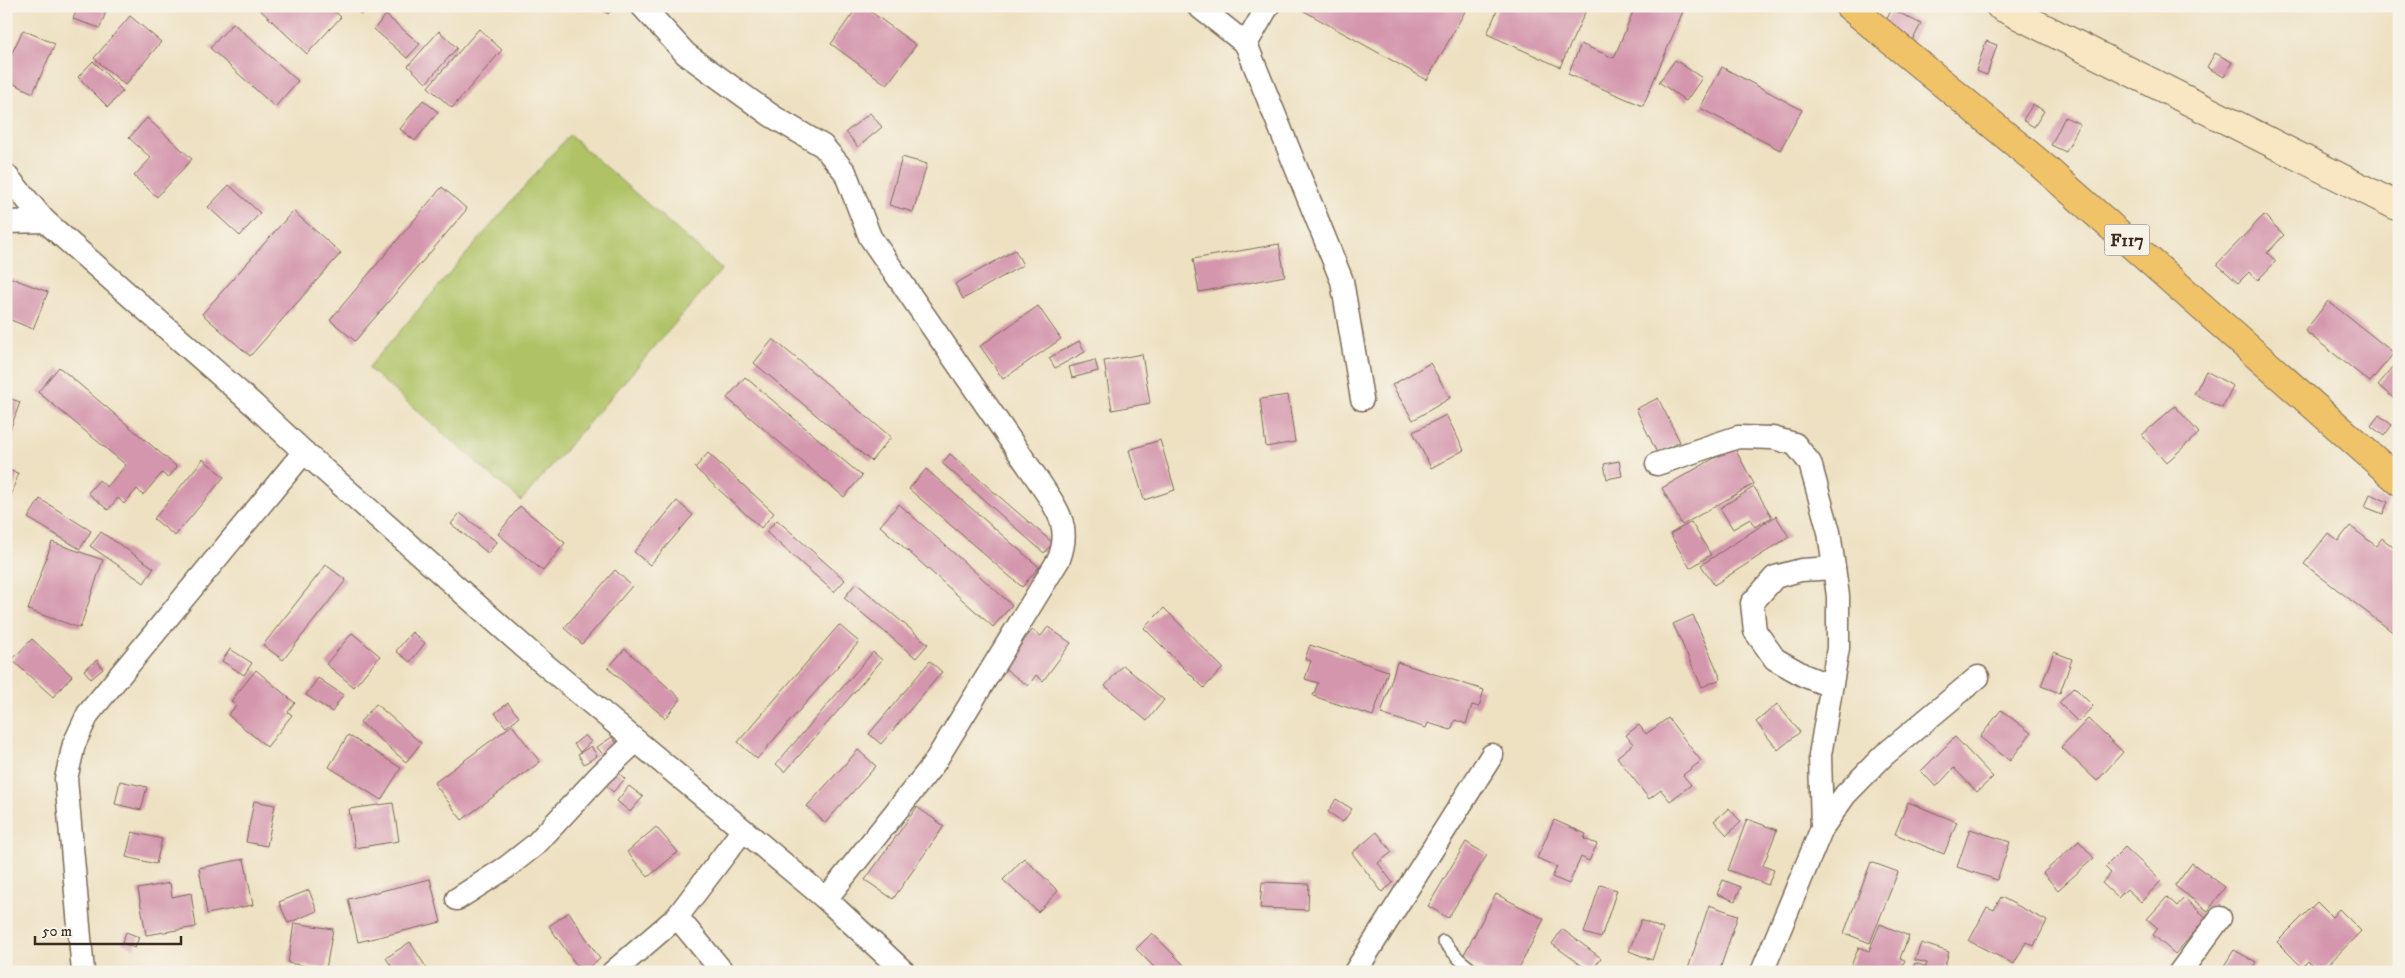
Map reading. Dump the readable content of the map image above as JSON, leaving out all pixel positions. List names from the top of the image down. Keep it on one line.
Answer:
{"streets":{"main road":["F117"]},"scale_bar":"50 m"}
